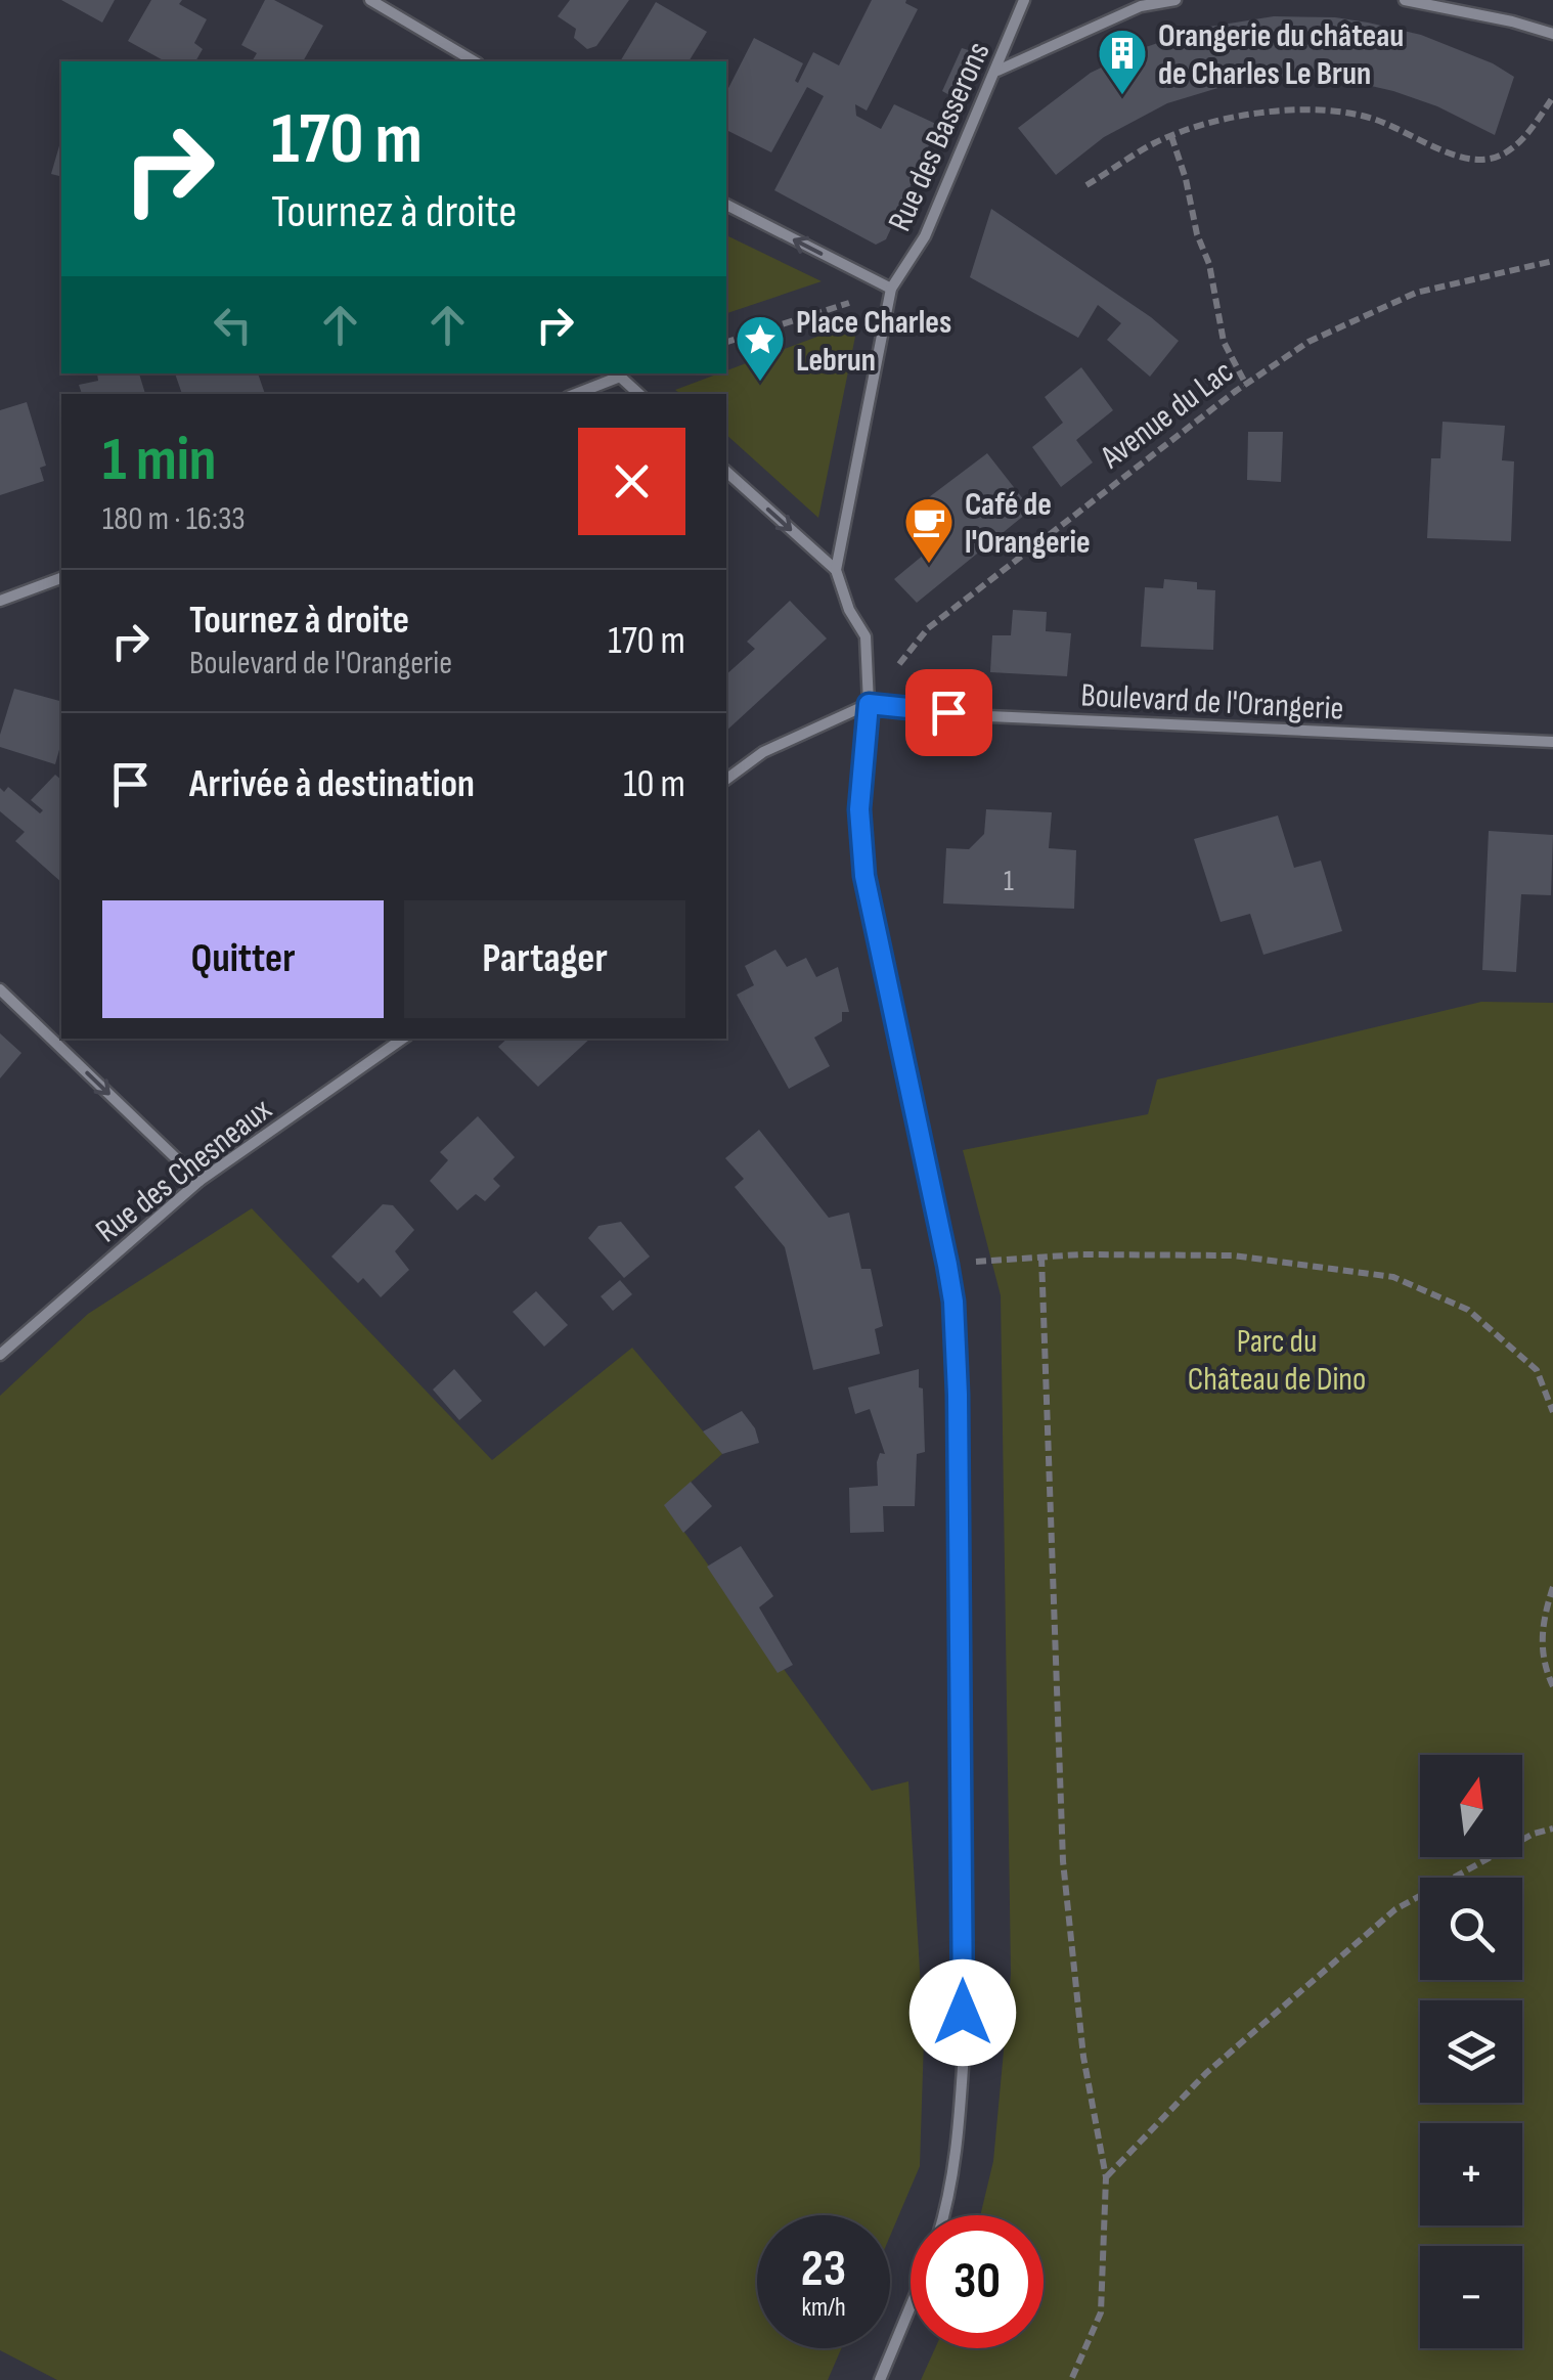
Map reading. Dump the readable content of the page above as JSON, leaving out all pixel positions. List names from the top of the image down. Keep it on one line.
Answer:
{"streets":{"street":["Rue des Basserons","Boulevard de l'Orangerie","Rue des Chesneaux"],"path":["Avenue du Lac"]},"crossings":[["Avenue du Lac","Boulevard de l'Orangerie"]],"parks":["Parc du Château de Dino"],"places":{"building":["Orangerie du château de Charles Le Brun"],"place":["Place Charles Lebrun"],"cafe":["Café de l'Orangerie"]},"house_numbers":["1"],"north":"top","page":{"turn":["170 m","Tournez à droite"],"heading":["1 min","180 m · 16:33"],"list":[{"name":"Tournez à droite","note":"Boulevard de l'Orangerie","value":"170 m"},{"name":"Arrivée à destination","value":"10 m"}],"buttons":["Quitter","Partager"],"map_buttons":["+","−"],"speed":"23 km/h","limit":"30"}}
